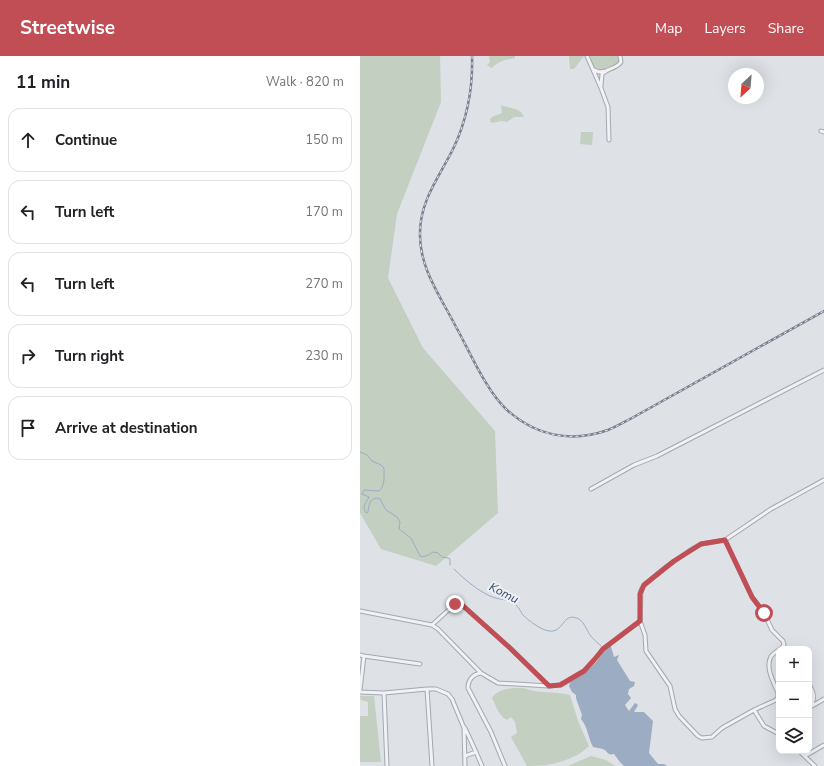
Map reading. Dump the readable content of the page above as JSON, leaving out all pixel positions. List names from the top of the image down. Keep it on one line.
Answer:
{"water":["Komu"],"north":"bottom left","page":{"header":"Streetwise","nav":["Map","Layers","Share"],"heading":["11 min","Walk · 820 m"],"list":[["Continue","150 m"],["Turn left","170 m"],["Turn left","270 m"],["Turn right","230 m"],"Arrive at destination"],"map_buttons":["+","−"]}}
